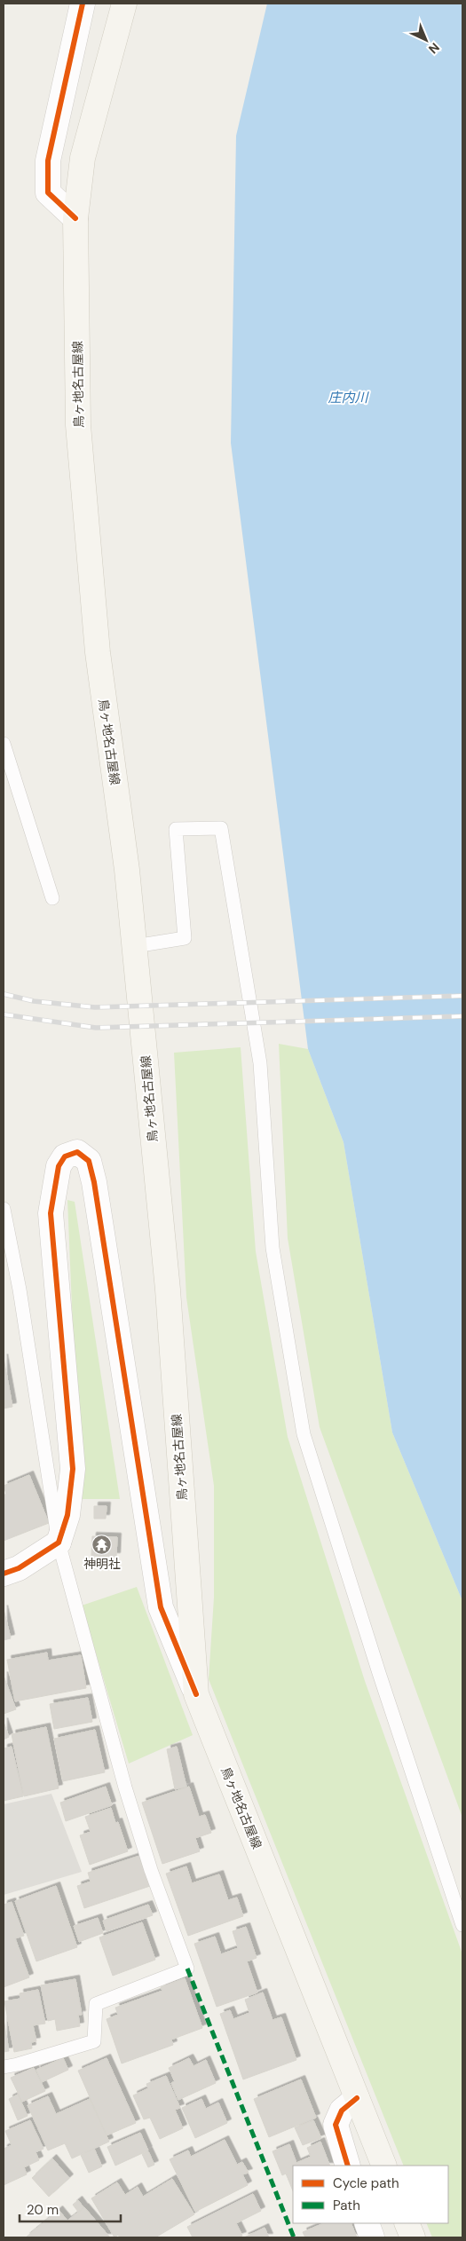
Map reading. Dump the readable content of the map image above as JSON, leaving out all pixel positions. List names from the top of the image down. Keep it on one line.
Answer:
{"streets":{"main road":["鳥ヶ地名古屋線"]},"water":["庄内川"],"places":{"temple":["神明社"]},"legend":["Cycle path","Path"],"scale_bar":"20 m","north":"bottom right"}
